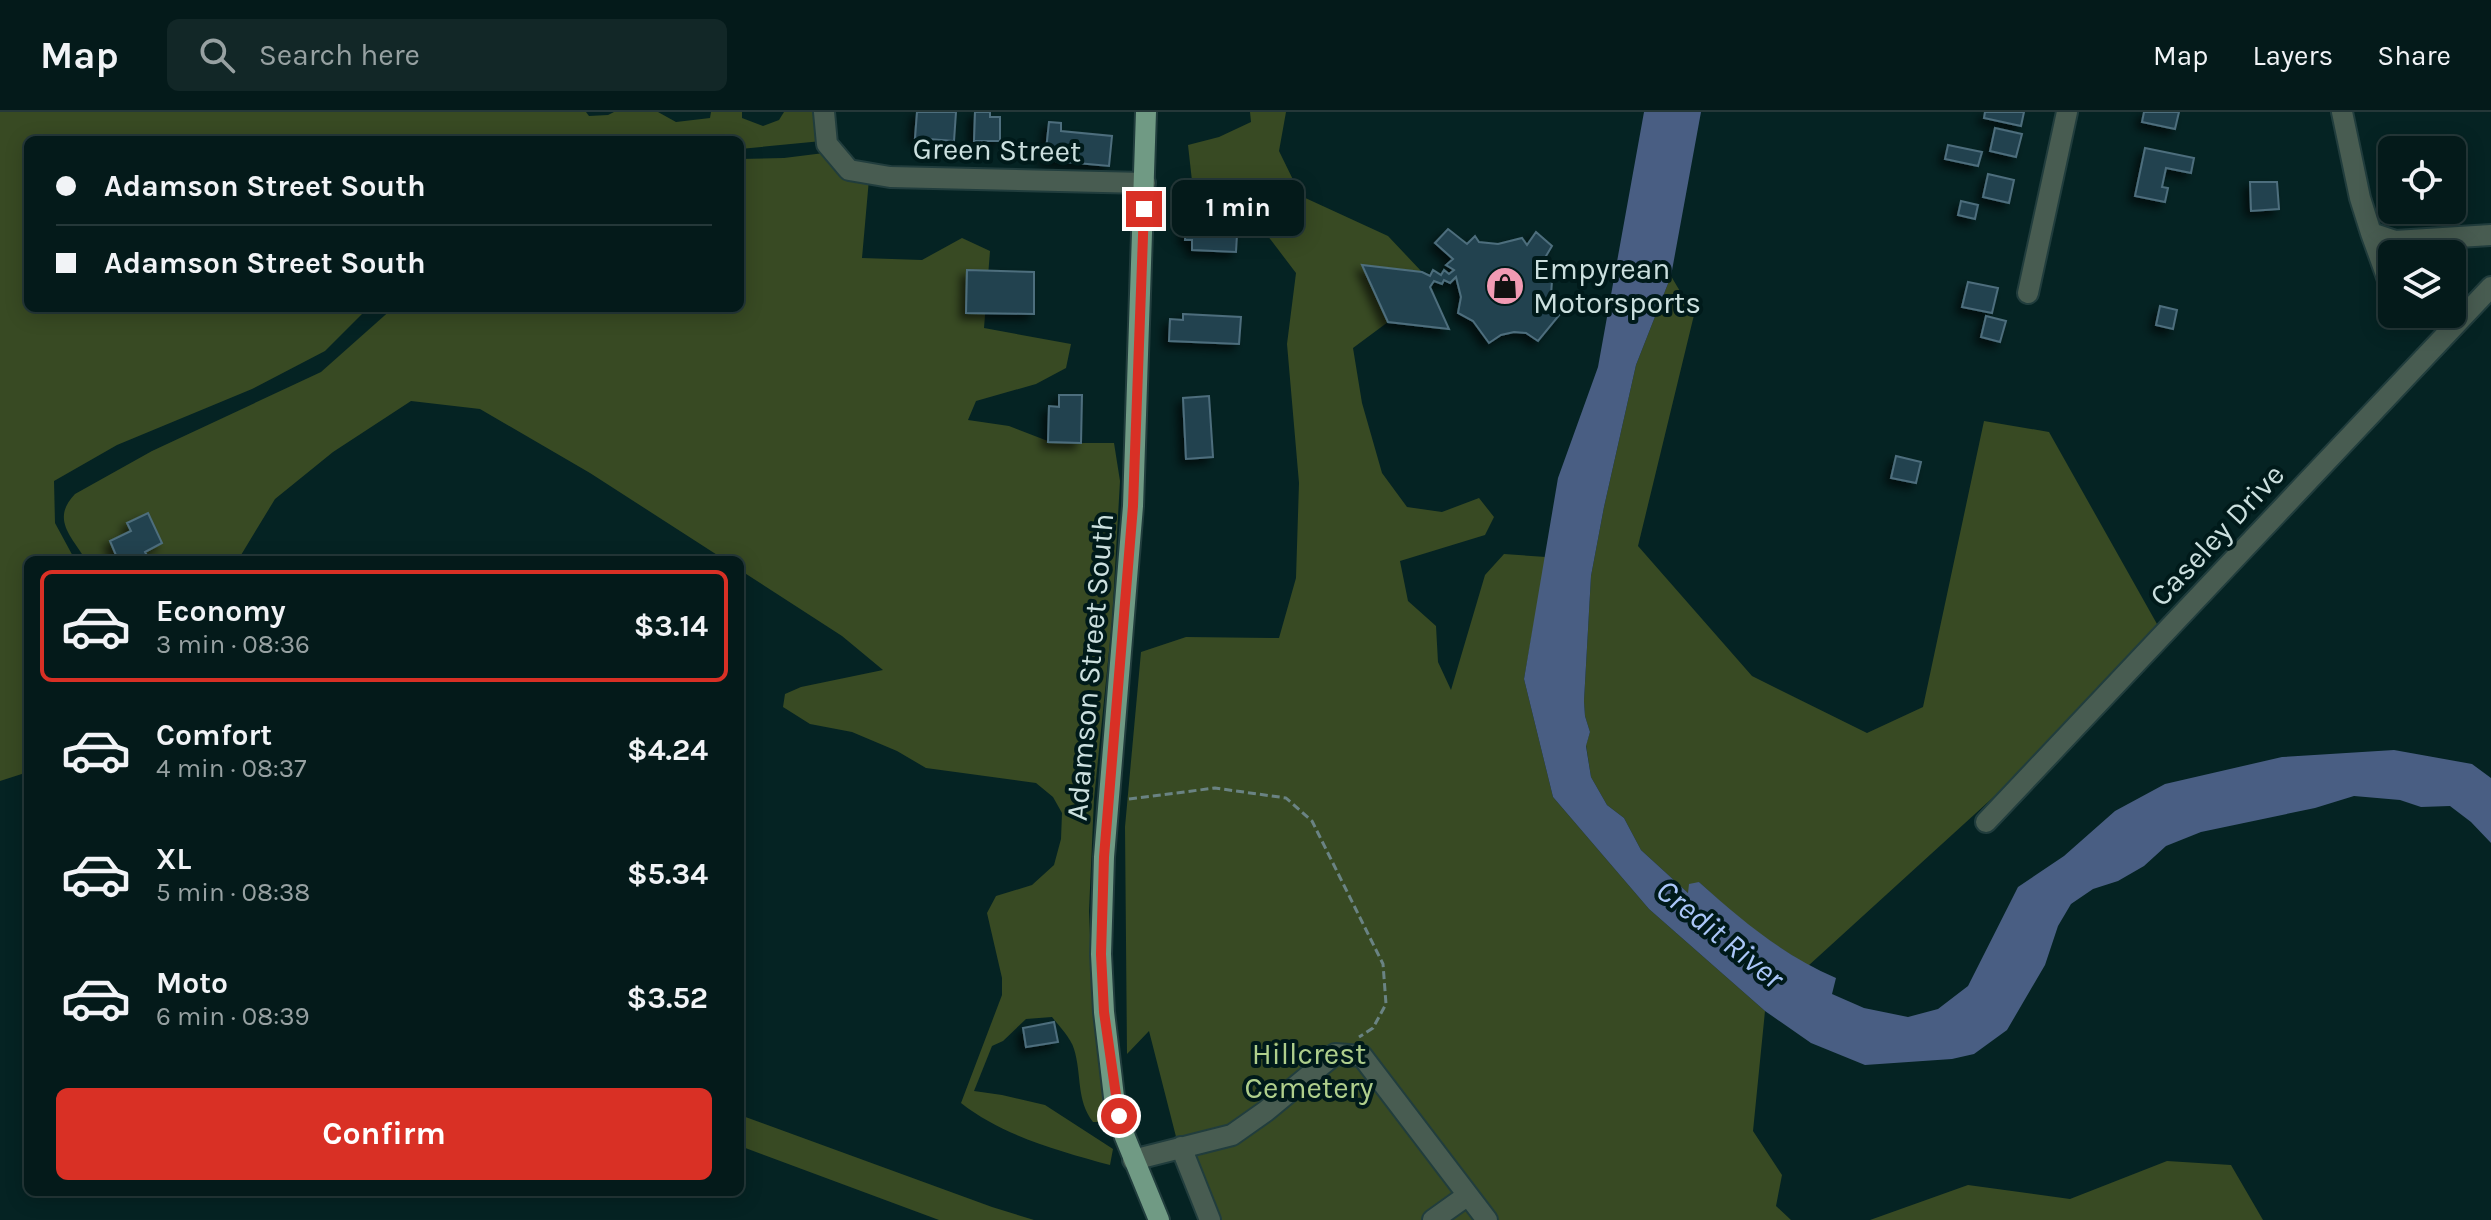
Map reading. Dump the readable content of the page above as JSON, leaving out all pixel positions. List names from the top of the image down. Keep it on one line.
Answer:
{"streets":{"main road":["Adamson Street South"],"street":["Green Street","Caseley Drive"]},"crossings":[["Green Street","Adamson Street South"]],"water":["Credit River"],"parks":["Hillcrest Cemetery"],"places":{"shop":["Empyrean Motorsports"]},"page":{"header":"Map","search":"Search here","nav":["Map","Layers","Share"],"banner":["Adamson Street South","Adamson Street South"],"bubble":"1 min","list":[{"name":"Economy","note":"3 min · 08:36","value":"$3.14"},{"name":"Comfort","note":"4 min · 08:37","value":"$4.24"},{"name":"XL","note":"5 min · 08:38","value":"$5.34"},{"name":"Moto","note":"6 min · 08:39","value":"$3.52"}],"buttons":"Confirm"}}
